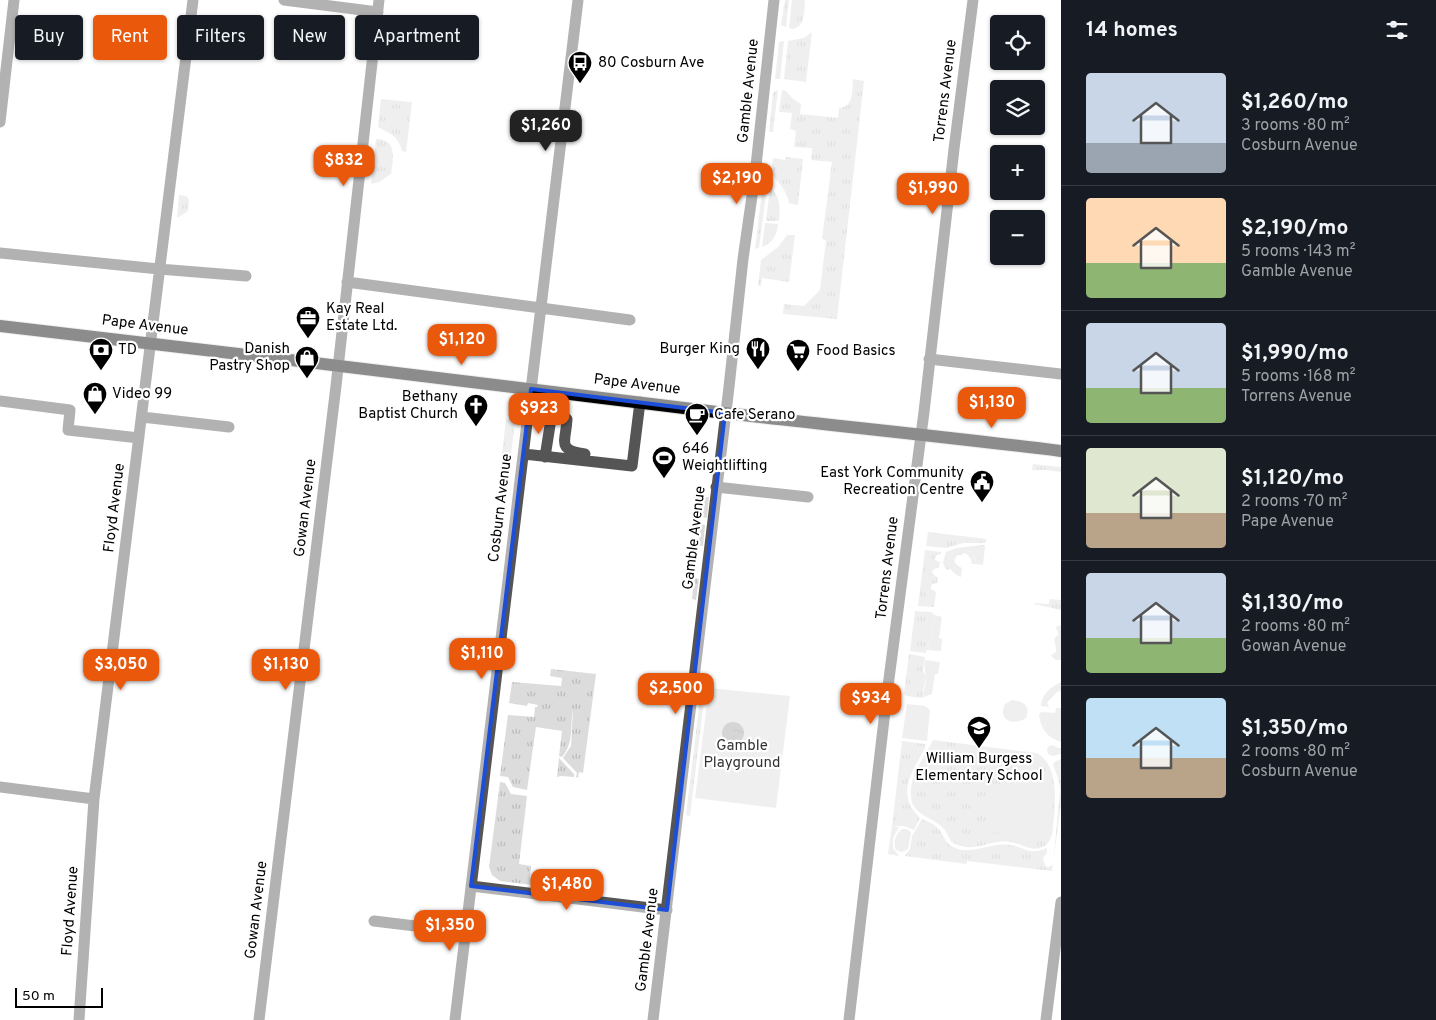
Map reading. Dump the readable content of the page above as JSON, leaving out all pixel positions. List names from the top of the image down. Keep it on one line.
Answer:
{"streets":{"main road":["Pape Avenue"],"street":["Gamble Avenue","Torrens Avenue","Floyd Avenue","Gowan Avenue","Cosburn Avenue"]},"crossings":[["Gamble Avenue","Pape Avenue"],["Torrens Avenue","Pape Avenue"],["Pape Avenue","Floyd Avenue"],["Pape Avenue","Gowan Avenue"],["Pape Avenue","Cosburn Avenue"]],"parks":["Gamble Playground"],"places":{"bus stop":["80 Cosburn Ave"],"office":["Kay Real Estate Ltd."],"restaurant":["Burger King"],"bank":["TD"],"supermarket":["Food Basics"],"shop":["Danish Pastry Shop","Video 99"],"church":["Bethany Baptist Church"],"cafe":["Cafe Serano"],"sports":["646 Weightlifting"],"public building":["East York Community Recreation Centre"],"school or university":["William Burgess Elementary School"]},"scale_bar":"50 m","page":{"heading":"14 homes","map_buttons":["+","−"],"chip":["Buy","Rent","Filters","New","Apartment"],"list":[{"name":"$1,260/mo","note":"3 rooms · 80 m² · Cosburn Avenue"},{"name":"$2,190/mo","note":"5 rooms · 143 m² · Gamble Avenue"},{"name":"$1,990/mo","note":"5 rooms · 168 m² · Torrens Avenue"},{"name":"$1,120/mo","note":"2 rooms · 70 m² · Pape Avenue"},{"name":"$1,130/mo","note":"2 rooms · 80 m² · Gowan Avenue"},{"name":"$1,350/mo","note":"2 rooms · 80 m² · Cosburn Avenue"}],"price":["$1,260","$832","$2,190","$1,990","$1,120","$1,130","$923","$1,110","$3,050","$1,130","$2,500","$934","$1,480","$1,350"],"scale":"50 m"}}
